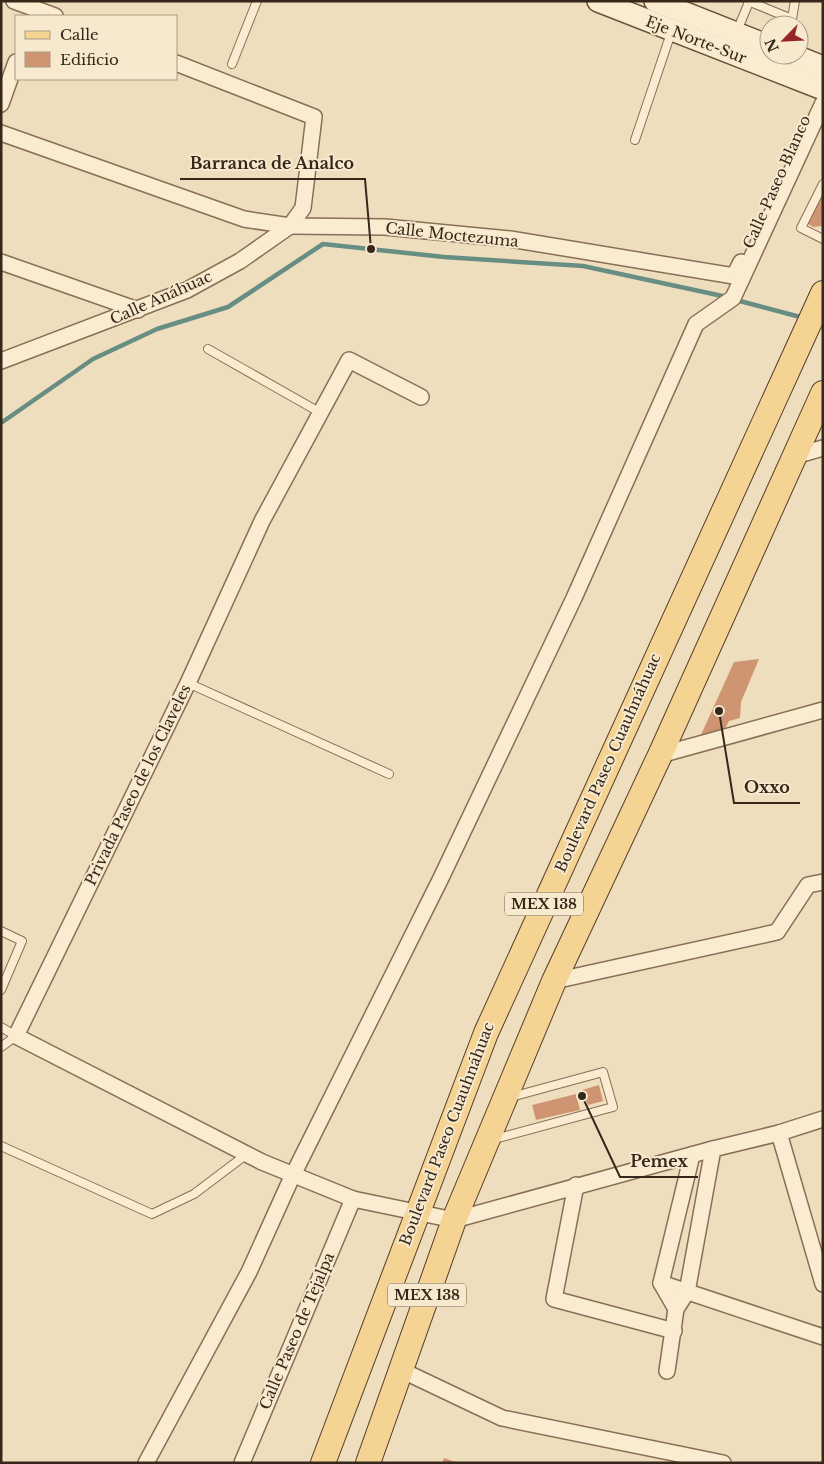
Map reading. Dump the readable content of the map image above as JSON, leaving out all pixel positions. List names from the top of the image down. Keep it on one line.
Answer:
{"streets":{"main road":["Boulevard Paseo Cuauhnáhuac","MEX 138"],"street":["Eje Norte-Sur","Calle Paseo Blanco","Calle Moctezuma","Calle Anáhuac","Privada Paseo de los Claveles","Calle Paseo de Tejalpa"]},"crossings":[["Eje Norte-Sur","Calle Paseo Blanco"],["Calle Paseo Blanco","Calle Moctezuma"],["Calle Moctezuma","Calle Anáhuac"]],"places":["Barranca de Analco","Oxxo","Pemex"],"legend":["Calle","Edificio"],"north":"bottom left"}
